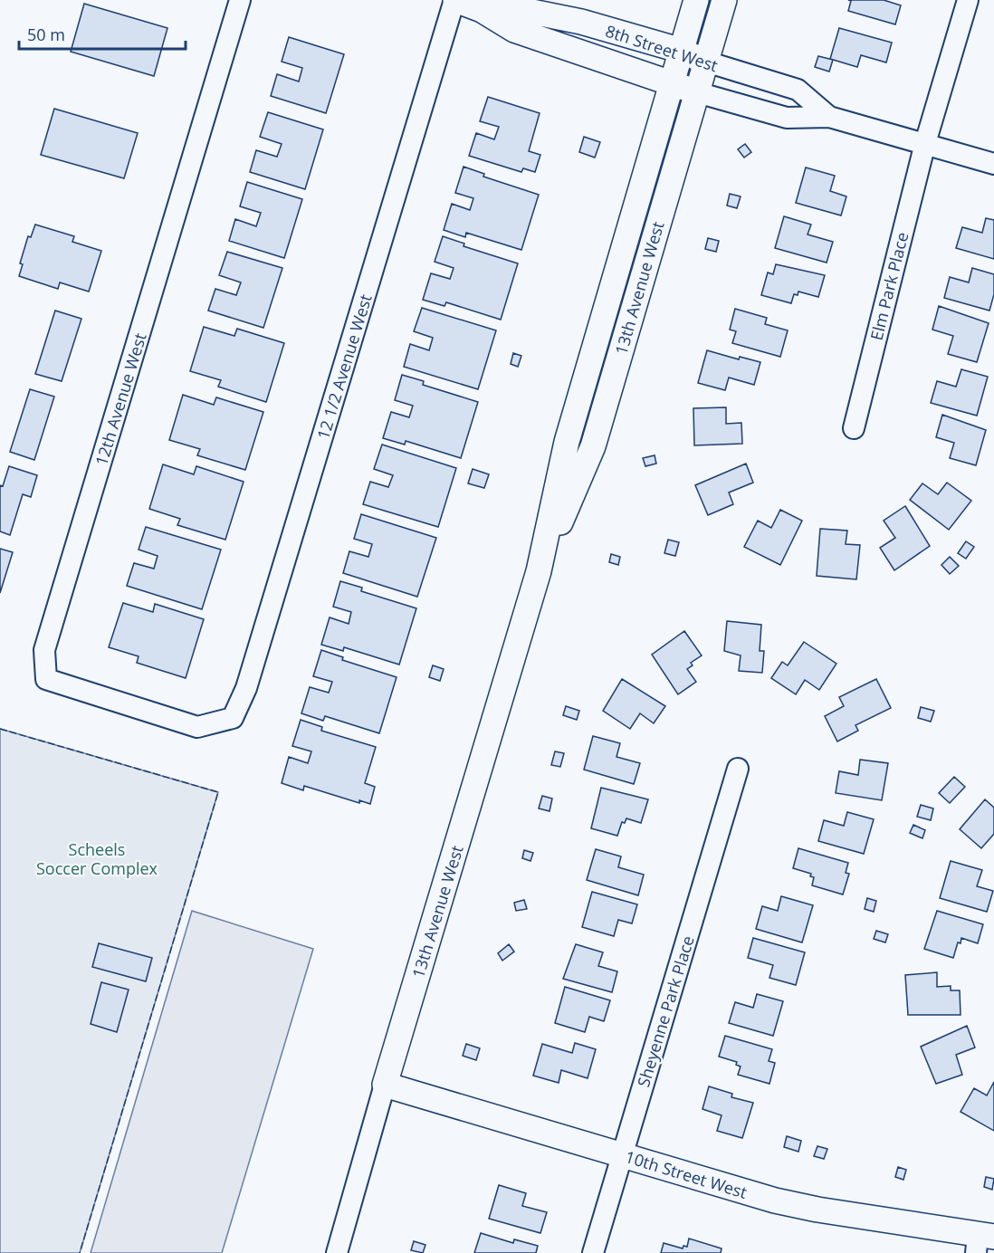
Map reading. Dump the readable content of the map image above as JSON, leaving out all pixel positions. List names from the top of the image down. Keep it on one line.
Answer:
{"streets":{"street":["8th Street West","Elm Park Place","13th Avenue West","12 1/2 Avenue West","12th Avenue West","Sheyenne Park Place","10th Street West"]},"crossings":[["8th Street West","Elm Park Place"],["8th Street West","13th Avenue West"],["8th Street West","12 1/2 Avenue West"],["13th Avenue West","10th Street West"],["12 1/2 Avenue West","12th Avenue West"],["Sheyenne Park Place","10th Street West"]],"parks":["Scheels Soccer Complex"],"scale_bar":"50 m"}
